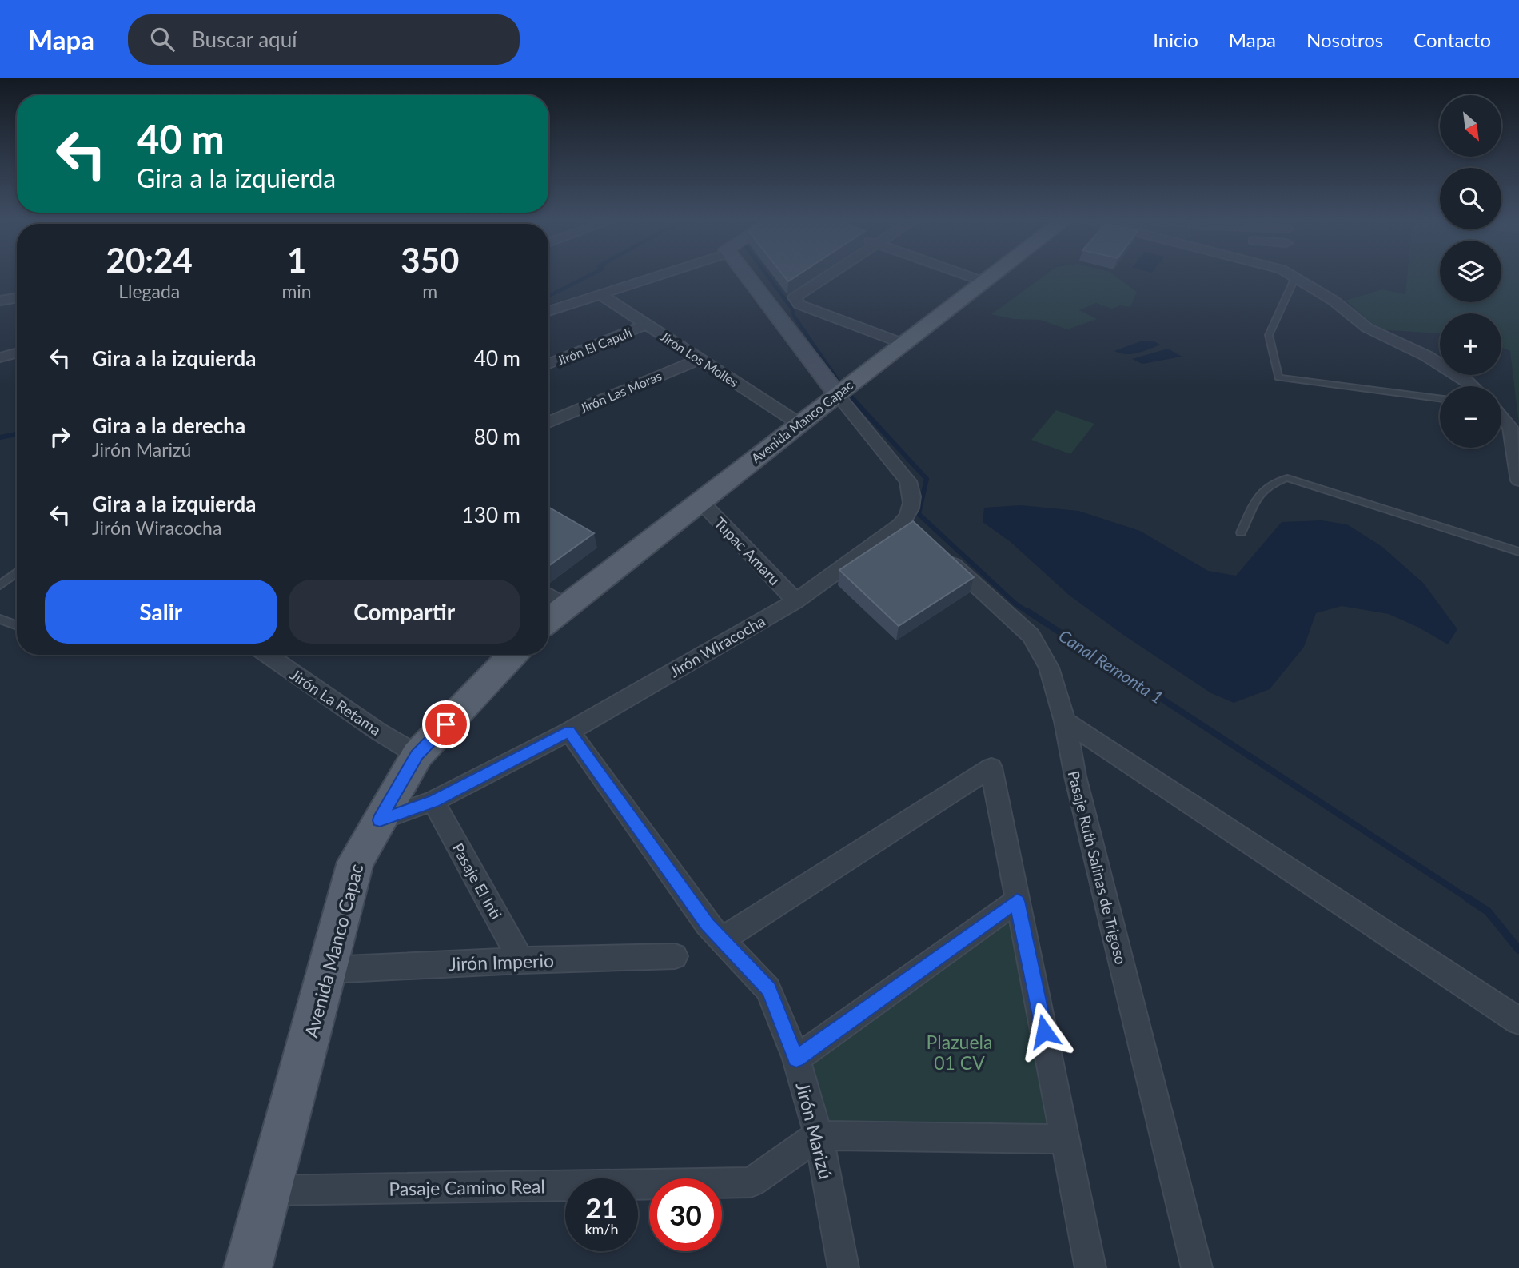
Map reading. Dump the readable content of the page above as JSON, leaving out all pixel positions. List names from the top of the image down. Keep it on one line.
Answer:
{"streets":{"main road":["Avenida Manco Capac"],"street":["Jirón El Capuli","Jirón Los Molles","Jirón Las Moras","Tupac Amaru","Jirón Wiracocha","Jirón La Retama","Pasaje Ruth Salinas de Trigoso","Pasaje El Inti","Jirón Imperio","Jirón Marizú","Pasaje Camino Real"]},"crossings":[["Jirón El Capuli","Jirón Los Molles"],["Jirón Los Molles","Jirón Las Moras"],["Jirón Los Molles","Avenida Manco Capac"],["Avenida Manco Capac","Tupac Amaru"],["Avenida Manco Capac","Jirón Wiracocha"],["Avenida Manco Capac","Jirón La Retama"],["Avenida Manco Capac","Jirón Imperio"],["Avenida Manco Capac","Pasaje Camino Real"],["Tupac Amaru","Jirón Wiracocha"],["Jirón Wiracocha","Pasaje Ruth Salinas de Trigoso"],["Jirón Wiracocha","Pasaje El Inti"],["Jirón Wiracocha","Jirón Marizú"],["Pasaje El Inti","Jirón Imperio"],["Jirón Marizú","Pasaje Camino Real"]],"water":["Canal Remonta 1"],"parks":["Plazuela 01 CV"],"north":"bottom right","page":{"header":"Mapa","search":"Buscar aquí","nav":["Inicio","Mapa","Nosotros","Contacto"],"map_buttons":["+","−"],"turn":["40 m","Gira a la izquierda"],"eta":["20:24","Llegada","1","min","350","m"],"list":[{"name":"Gira a la izquierda","value":"40 m"},{"name":"Gira a la derecha","note":"Jirón Marizú","value":"80 m"},{"name":"Gira a la izquierda","note":"Jirón Wiracocha","value":"130 m"}],"buttons":["Salir","Compartir"],"speed":"21 km/h","limit":"30"}}
